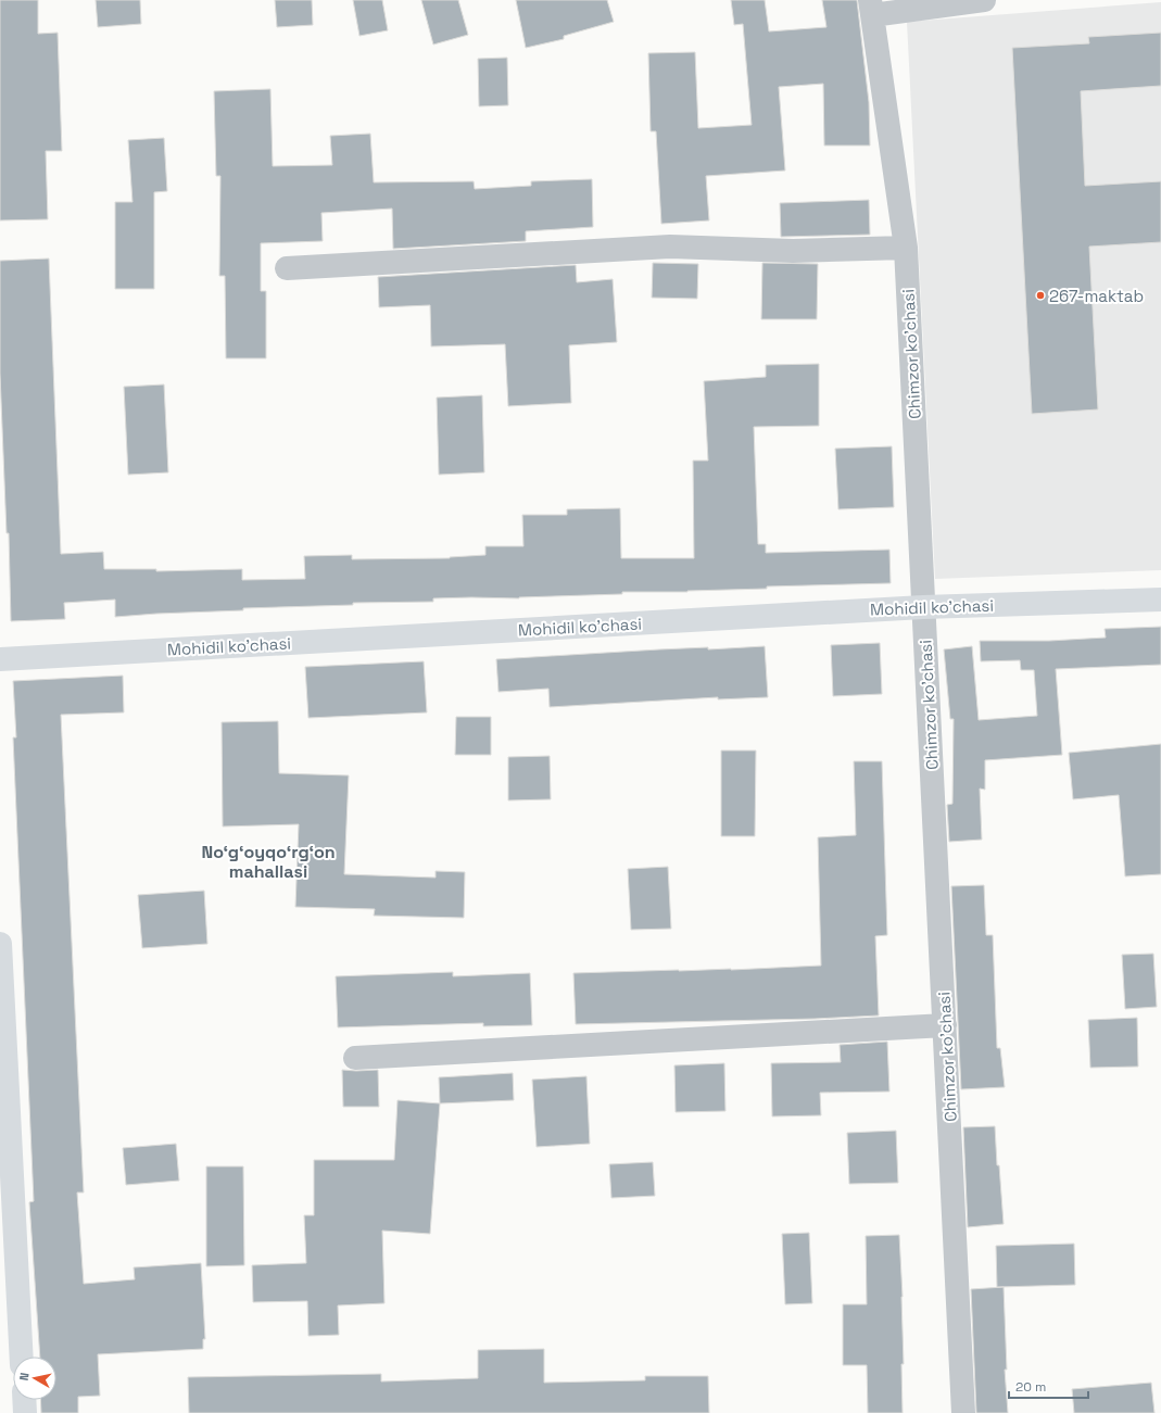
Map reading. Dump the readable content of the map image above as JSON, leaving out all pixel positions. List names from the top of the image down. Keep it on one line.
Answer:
{"streets":{"street":["Chimzor ko'chasi","Mohidil ko'chasi"]},"crossings":[["Chimzor ko'chasi","Mohidil ko'chasi"]],"districts":["Noʻgʻoyqoʻrgʻon mahallasi"],"places":["267-maktab"],"scale_bar":"20 m","north":"left"}
